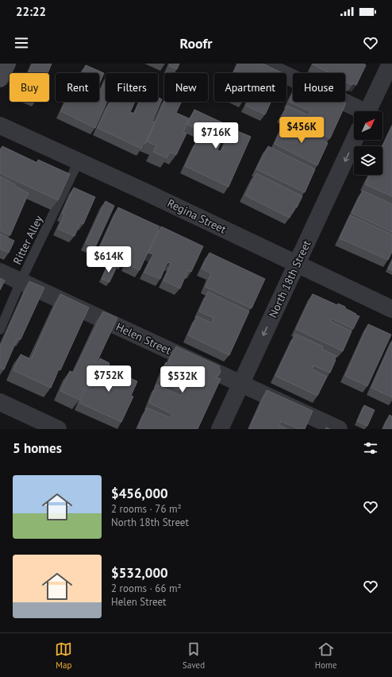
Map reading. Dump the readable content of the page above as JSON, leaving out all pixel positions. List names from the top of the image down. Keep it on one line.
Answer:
{"streets":{"street":["Regina Street","North 18th Street","Helen Street"],"lane":["Ritter Alley"]},"crossings":[["Regina Street","Ritter Alley"],["Regina Street","North 18th Street"],["Ritter Alley","Helen Street"],["North 18th Street","Helen Street"]],"one_way":["North 18th Street"],"north":"top right","page":{"status":"22:22","header":"Roofr","chip":["Buy","Rent","Filters","New","Apartment","House"],"price":["$456K","$716K","$614K","$752K","$532K"],"heading":"5 homes","list":[{"name":"$456,000","note":"2 rooms · 76 m² · North 18th Street"},{"name":"$532,000","note":"2 rooms · 66 m² · Helen Street"}],"tabs":["Map","Saved","Home"]}}
